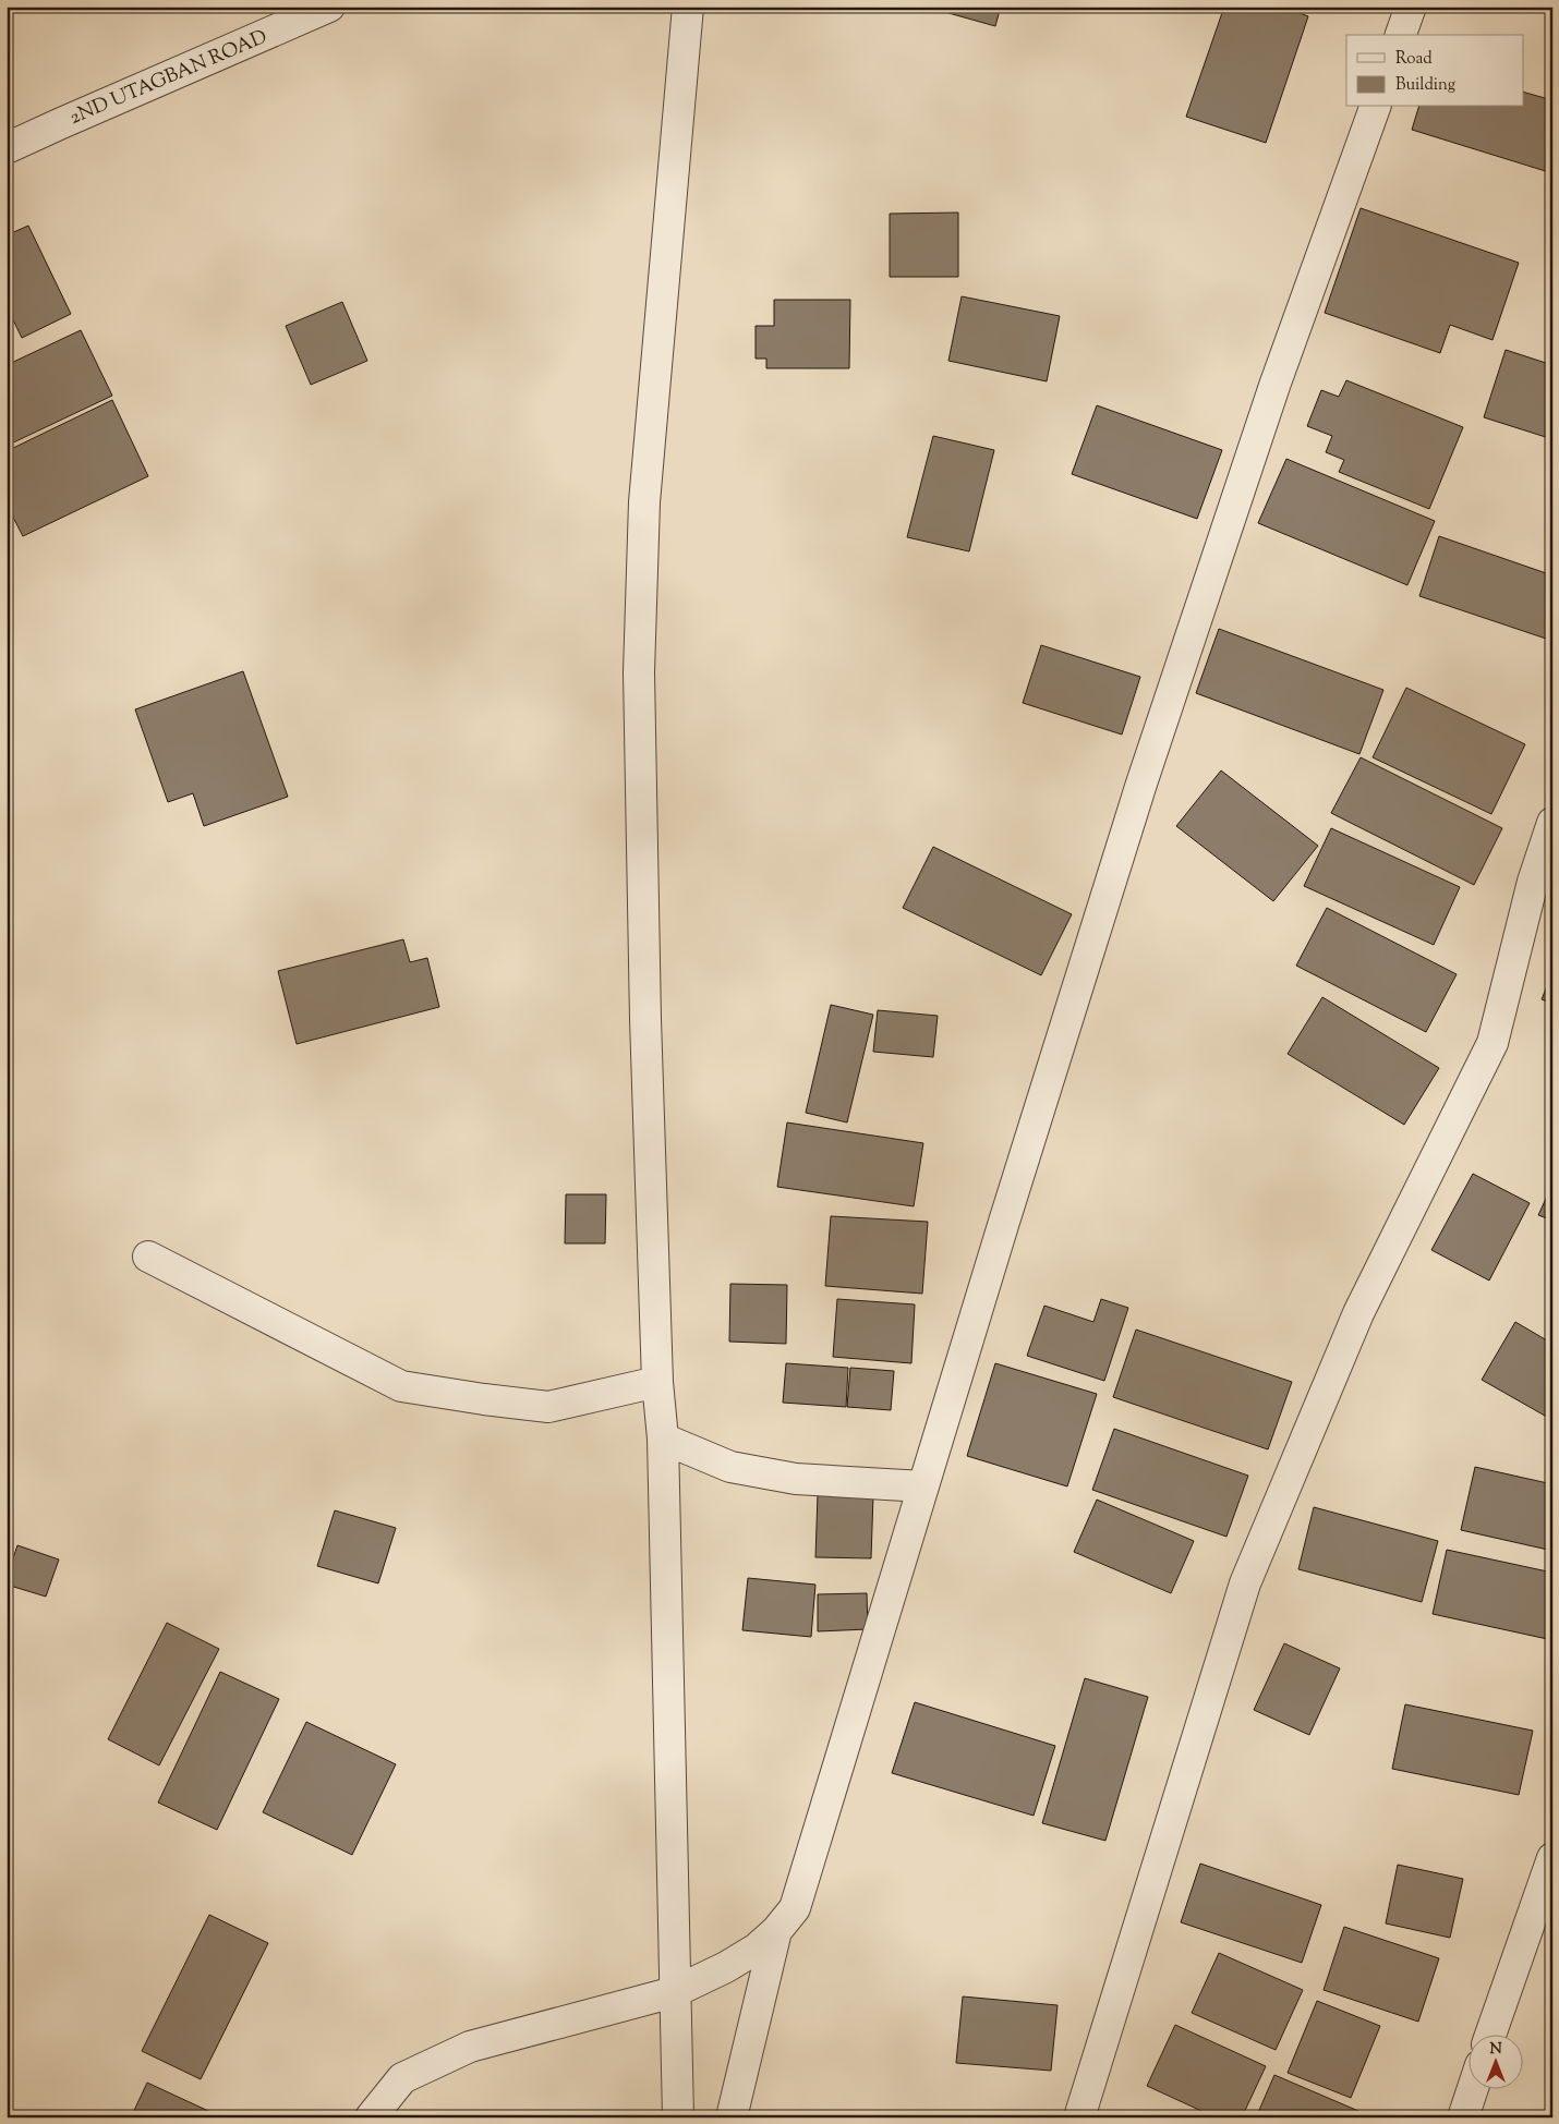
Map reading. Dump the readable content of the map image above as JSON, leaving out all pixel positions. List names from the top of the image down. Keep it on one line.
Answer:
{"streets":{"street":["2ND UTAGBAN ROAD"]},"legend":["Road","Building"],"north":"top"}
